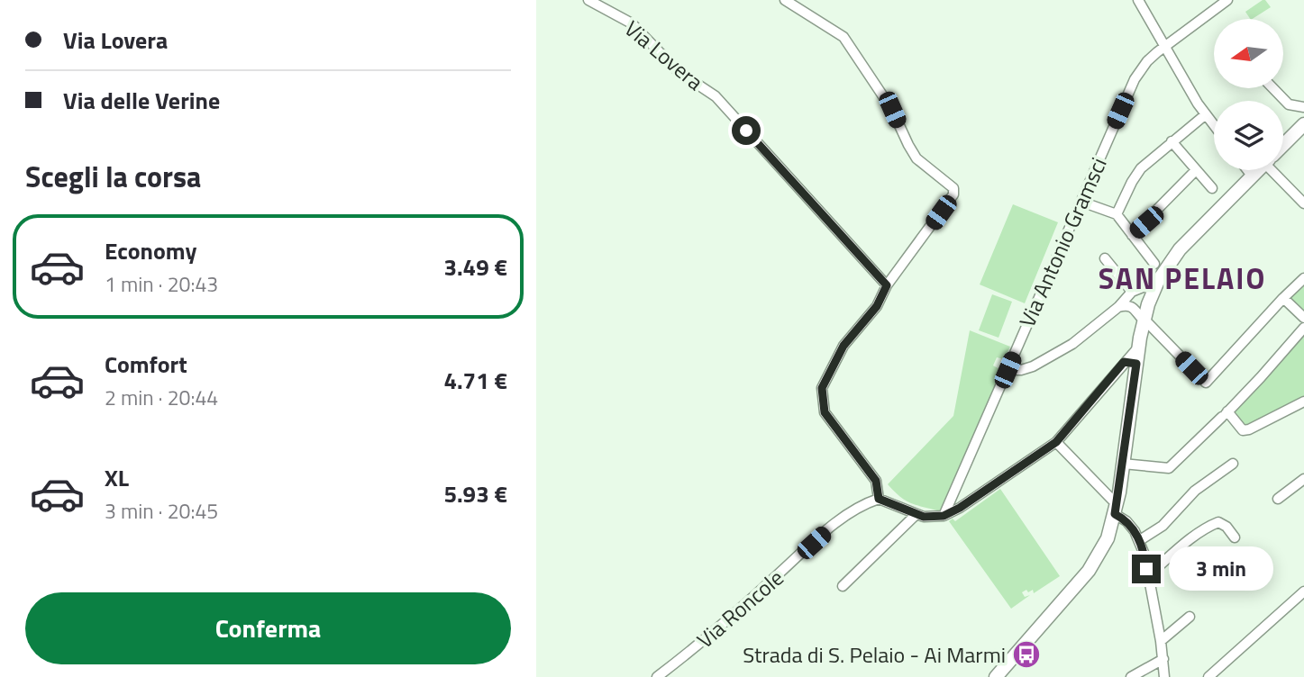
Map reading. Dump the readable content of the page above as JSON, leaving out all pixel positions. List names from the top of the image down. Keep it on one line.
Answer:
{"streets":{"street":["Via Lovera","Via Antonio Gramsci","Via Roncole"]},"districts":["SAN PELAIO"],"places":{"bus stop":["Strada di S. Pelaio - Ai Marmi"]},"north":"left","page":{"banner":["Via Lovera","Via delle Verine"],"heading":"Scegli la corsa","list":[{"name":"Economy","note":"1 min · 20:43","value":"3.49 €"},{"name":"Comfort","note":"2 min · 20:44","value":"4.71 €"},{"name":"XL","note":"3 min · 20:45","value":"5.93 €"}],"bubble":"3 min","buttons":"Conferma"}}
